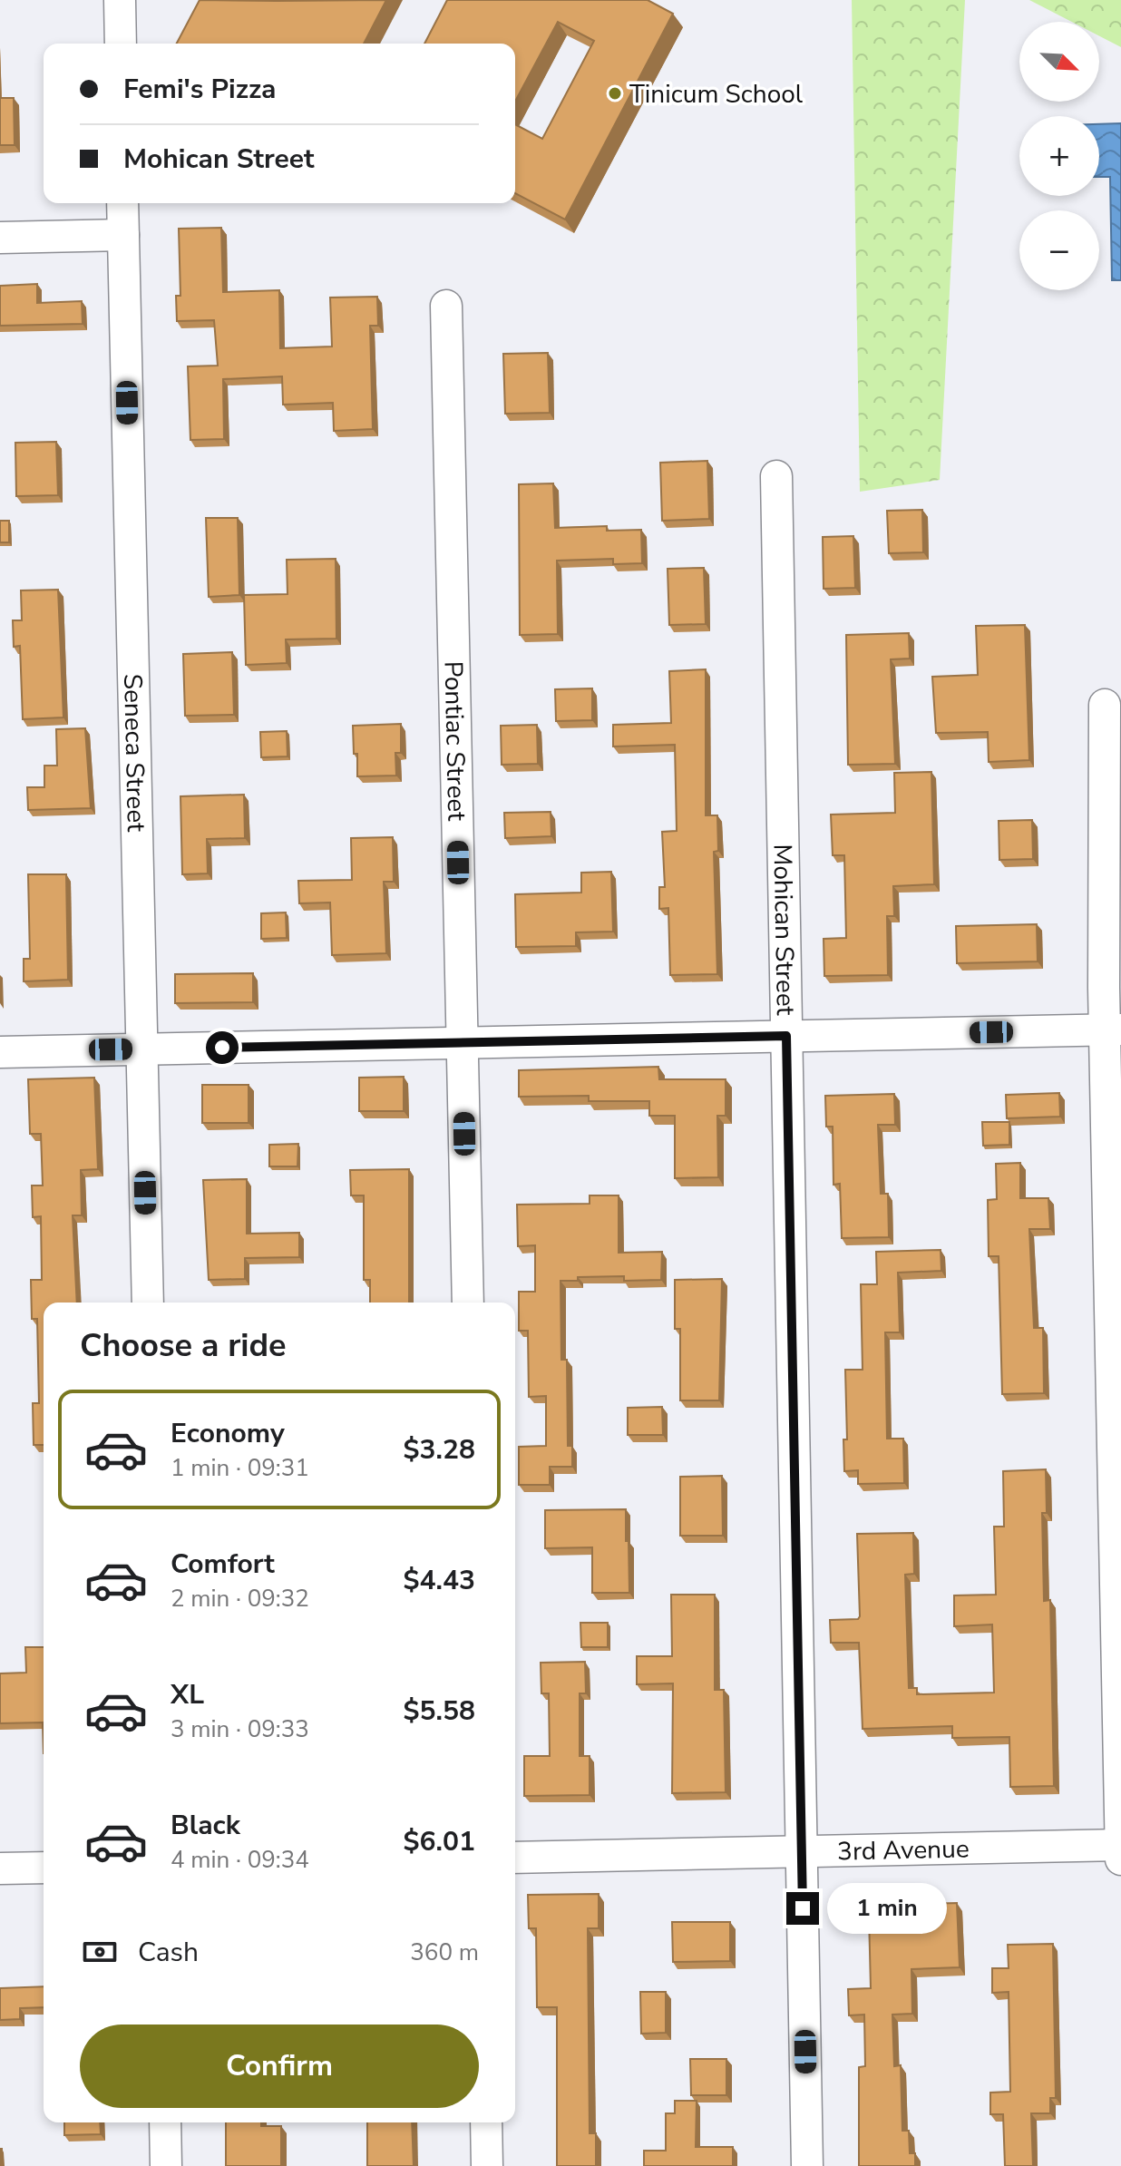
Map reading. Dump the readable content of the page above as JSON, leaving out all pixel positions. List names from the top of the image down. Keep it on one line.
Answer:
{"streets":{"street":["Pontiac Street","Seneca Street","Mohican Street","3rd Avenue"]},"crossings":[["Mohican Street","3rd Avenue"]],"places":["Tinicum School"],"north":"bottom right","page":{"map_buttons":["+","−"],"banner":["Femi's Pizza","Mohican Street"],"heading":"Choose a ride","list":[{"name":"Economy","note":"1 min · 09:31","value":"$3.28"},{"name":"Comfort","note":"2 min · 09:32","value":"$4.43"},{"name":"XL","note":"3 min · 09:33","value":"$5.58"},{"name":"Black","note":"4 min · 09:34","value":"$6.01"}],"bubble":"1 min","pay":["Cash","360 m"],"buttons":"Confirm"}}
